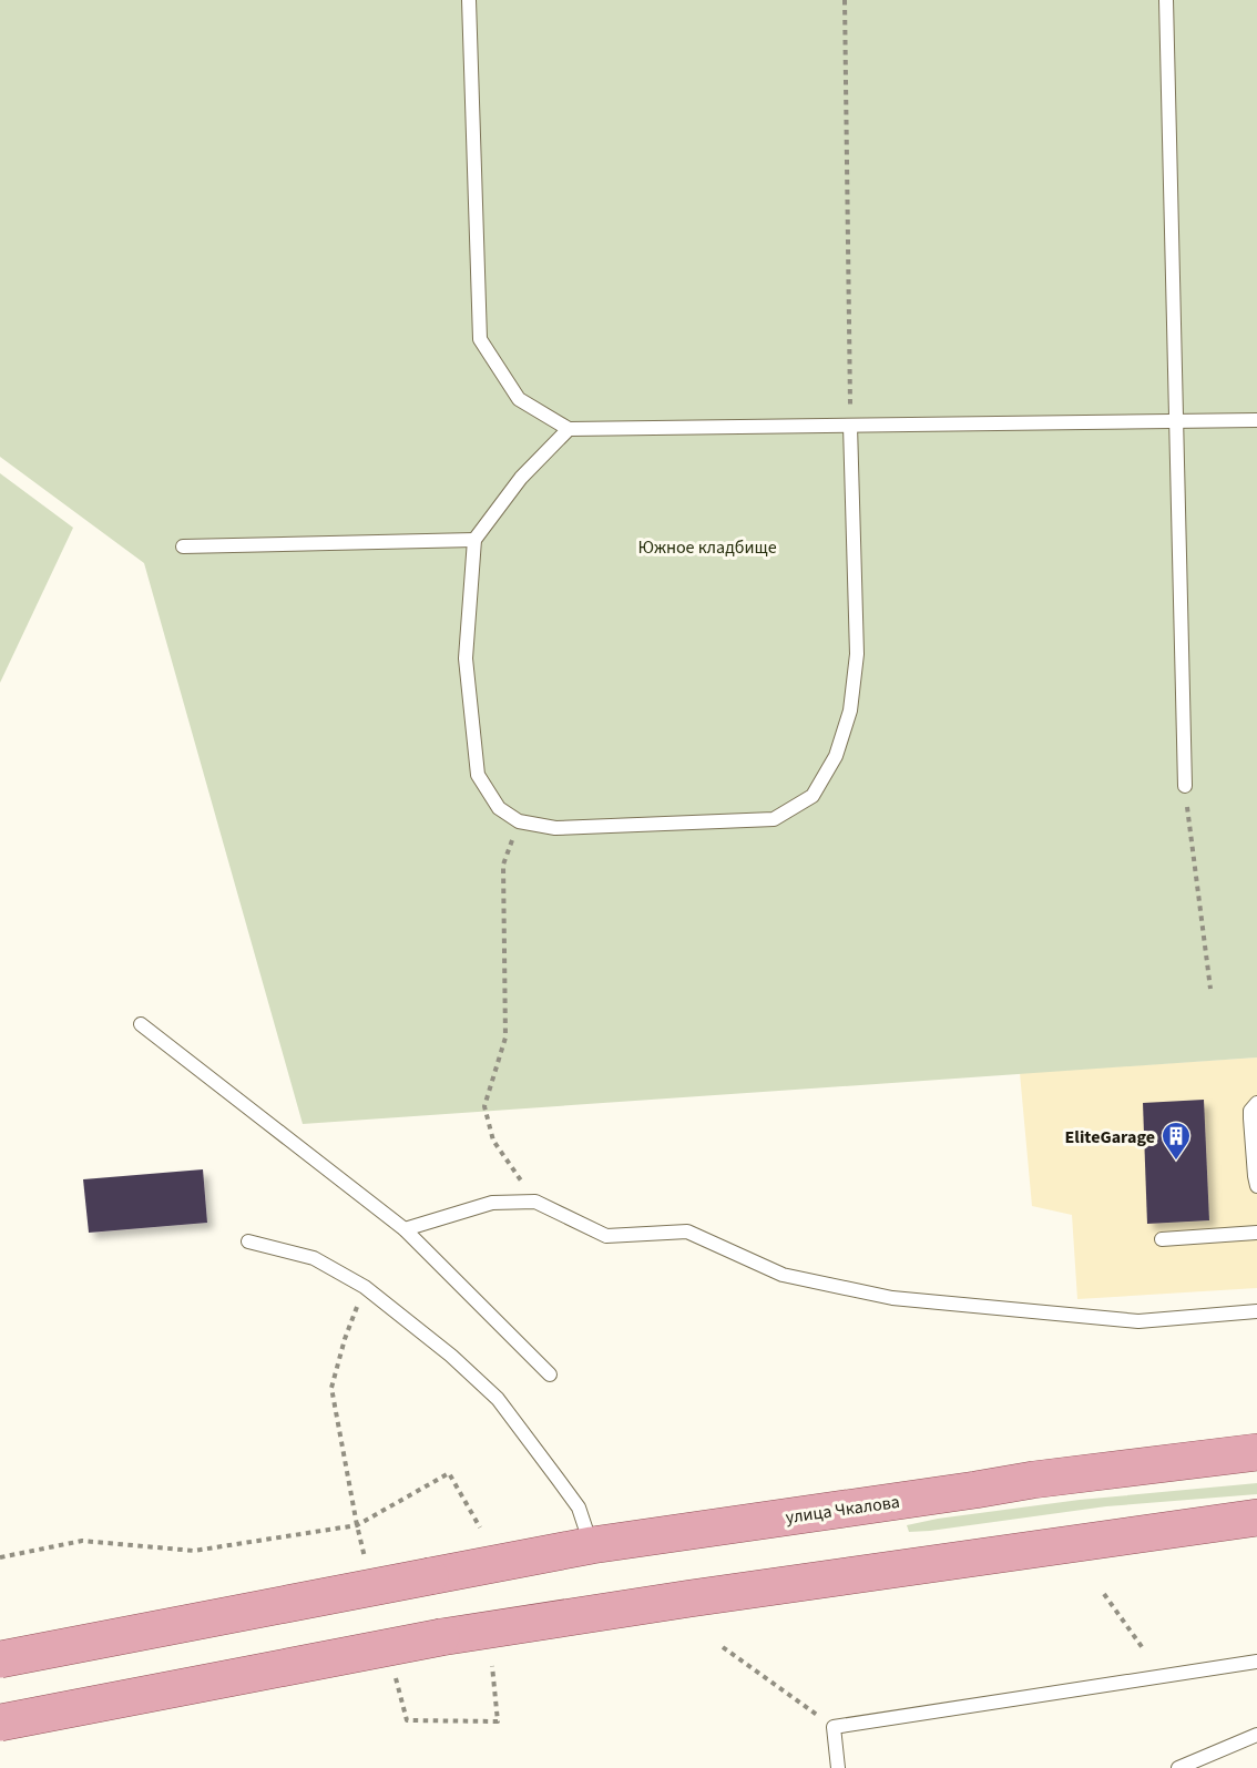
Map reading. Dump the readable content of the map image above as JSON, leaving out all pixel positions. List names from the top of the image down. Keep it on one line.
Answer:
{"streets":{"main road":["улица Чкалова"]},"parks":["Южное кладбище"],"places":{"building":["EliteGarage"]}}
